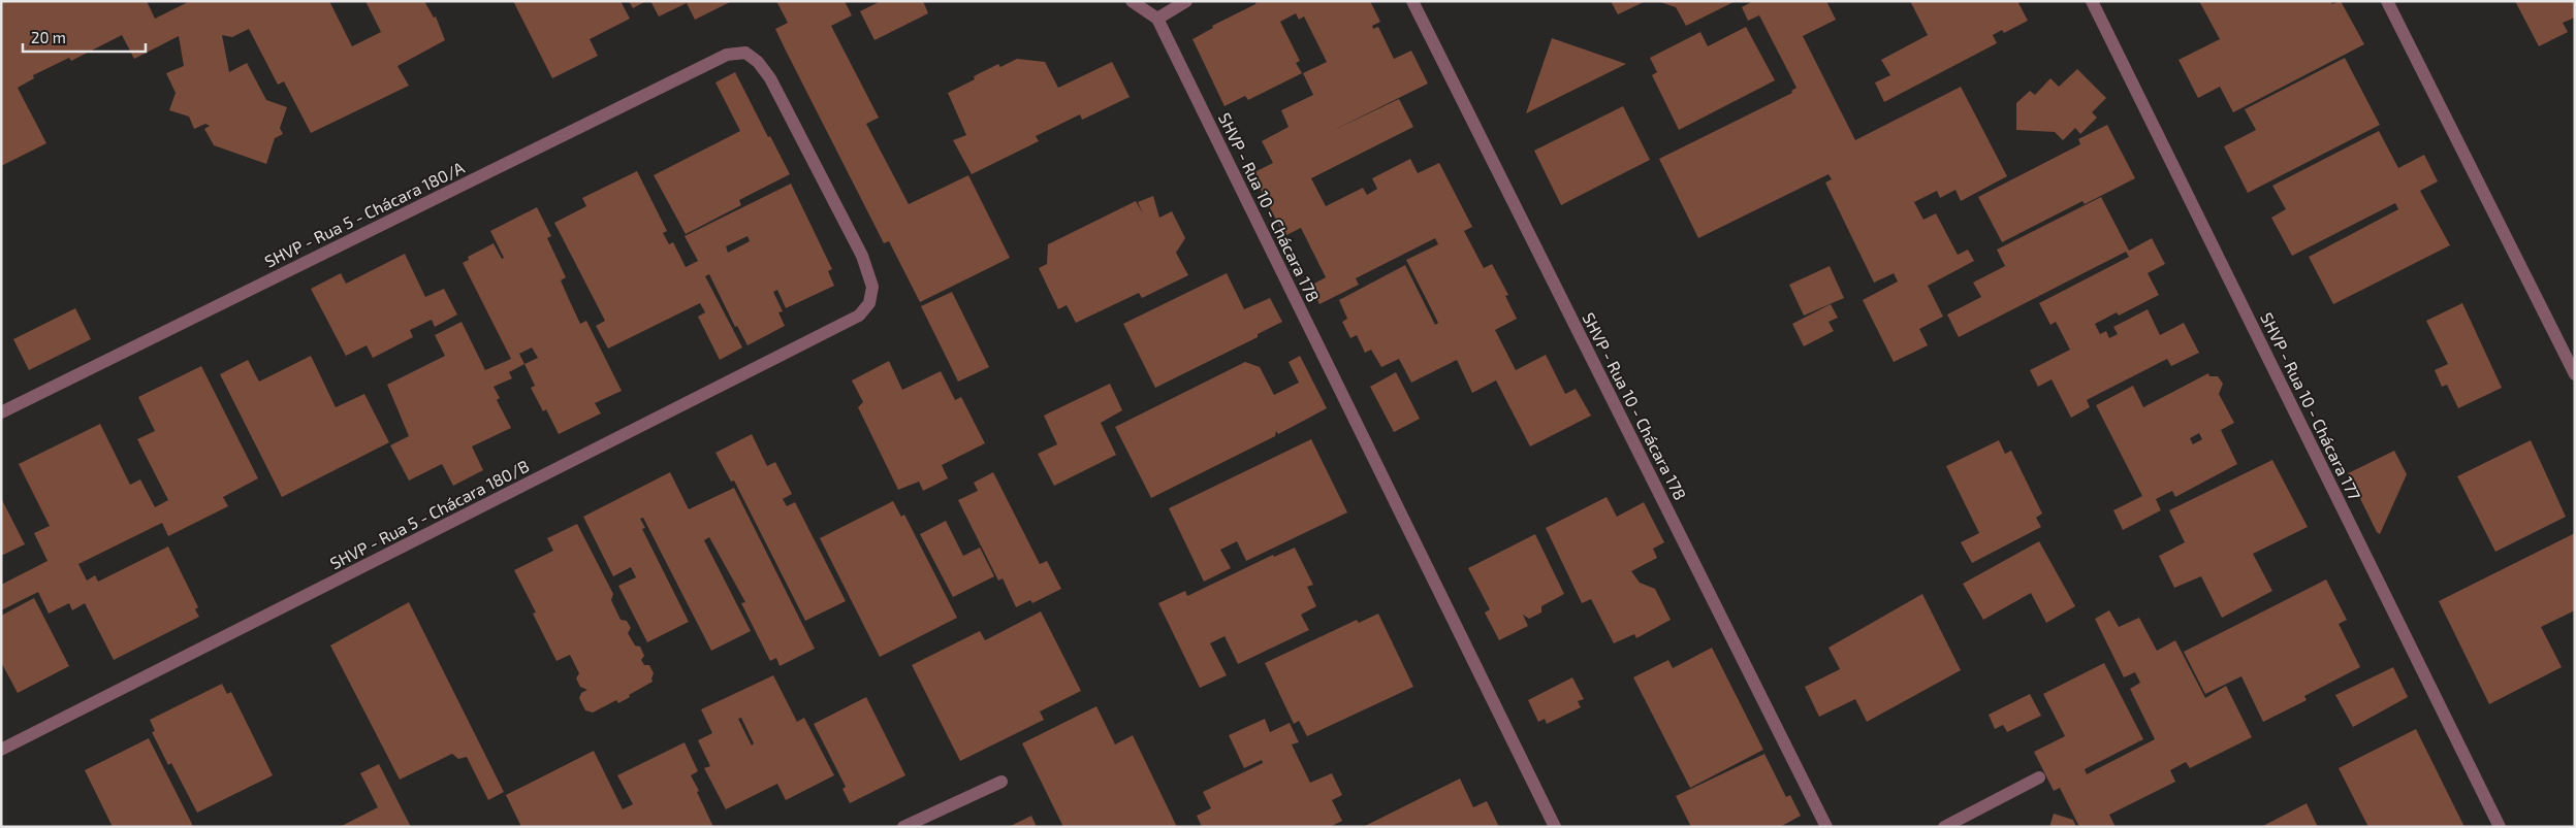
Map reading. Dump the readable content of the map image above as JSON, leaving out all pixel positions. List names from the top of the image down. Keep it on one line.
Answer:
{"streets":{"street":["SHVP - Rua 10 - Chácara 178","SHVP - Rua 5 - Chácara 180/A","SHVP - Rua 10 - Chácara 177","SHVP - Rua 5 - Chácara 180/B"]},"crossings":[["SHVP - Rua 5 - Chácara 180/A","SHVP - Rua 5 - Chácara 180/B"]],"scale_bar":"20 m"}
